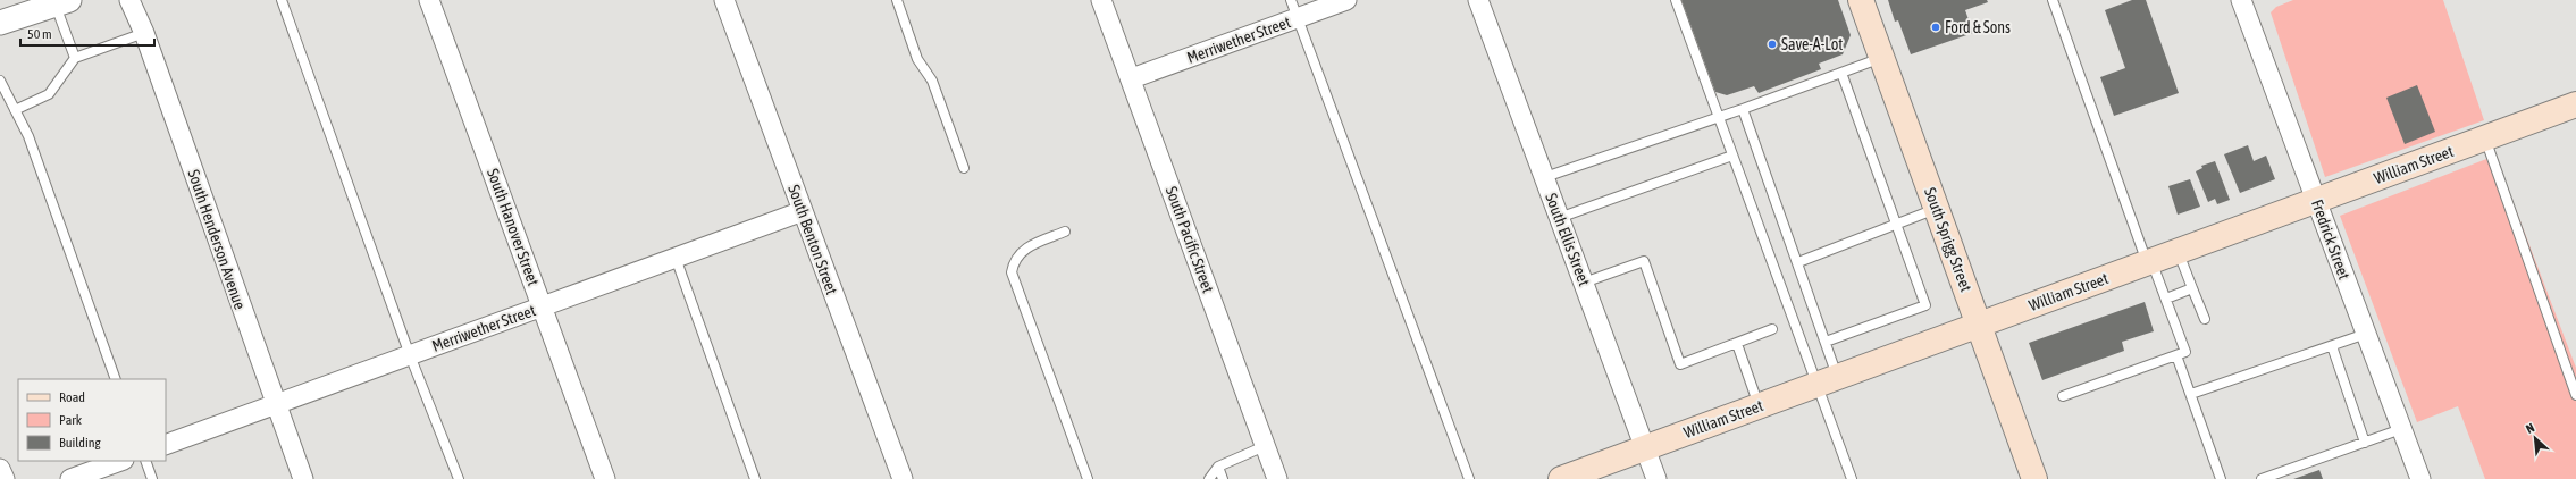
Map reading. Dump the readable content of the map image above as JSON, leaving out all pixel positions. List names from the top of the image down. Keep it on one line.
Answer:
{"streets":{"main road":["William Street","South Sprigg Street"],"street":["Merriwether Street","South Hanover Street","South Henderson Avenue","South Benton Street","South Pacific Street","South Ellis Street","Fredrick Street"]},"crossings":[["Merriwether Street","South Hanover Street"],["Merriwether Street","South Henderson Avenue"],["Merriwether Street","South Benton Street"],["Merriwether Street","South Pacific Street"],["William Street","South Ellis Street"],["William Street","South Sprigg Street"],["William Street","Fredrick Street"]],"places":["Ford & Sons","Save-A-Lot"],"legend":["Road","Park","Building"],"scale_bar":"50 m","north":"top left"}
